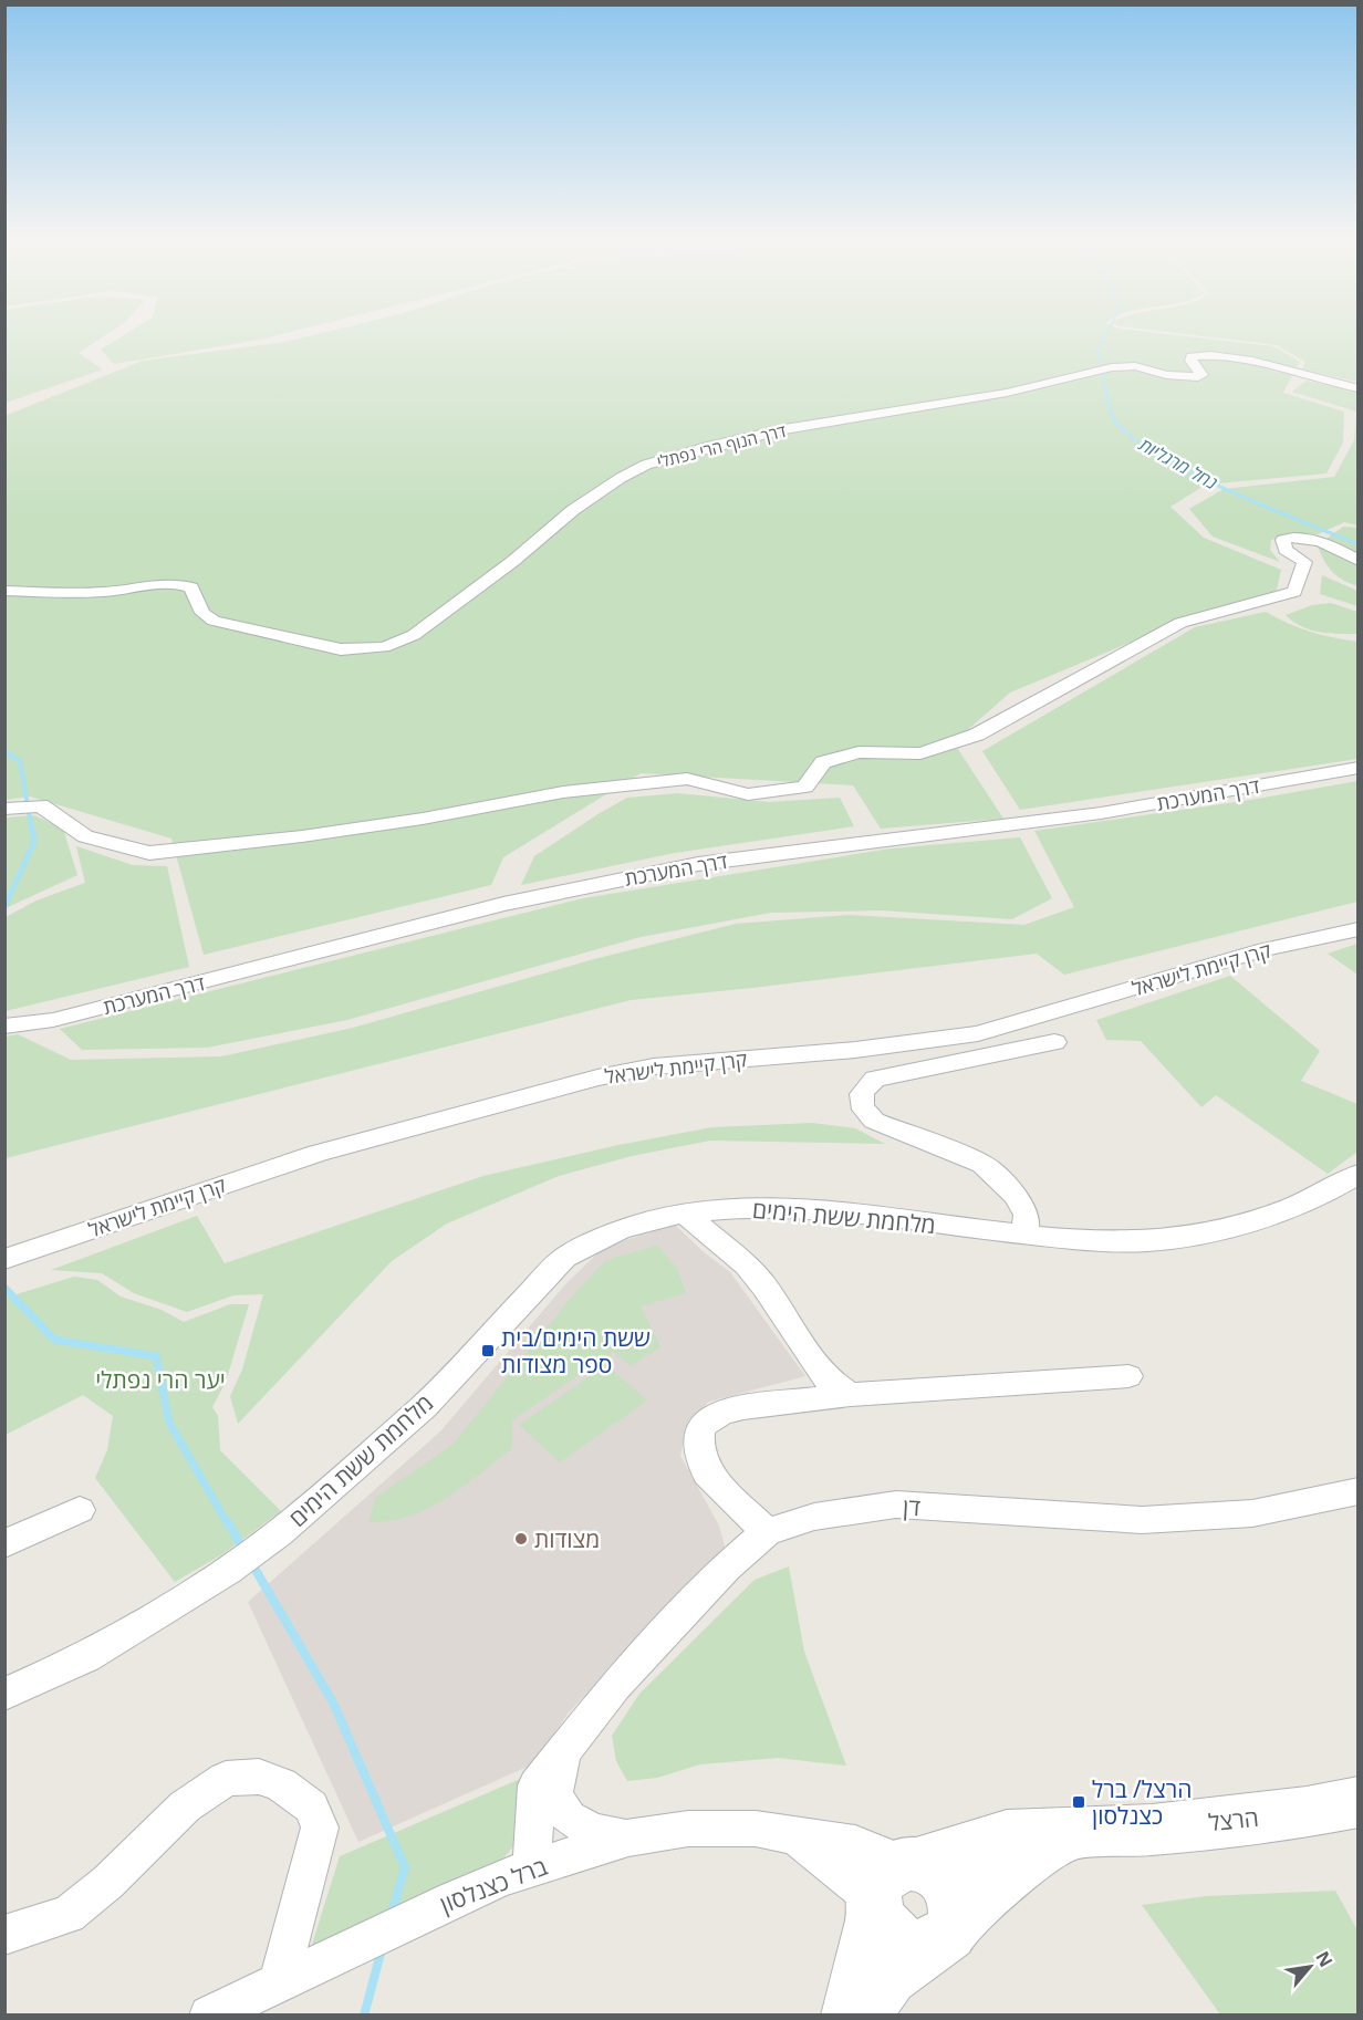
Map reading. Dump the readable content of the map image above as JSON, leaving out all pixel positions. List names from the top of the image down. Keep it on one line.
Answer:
{"streets":{"street":["דרך הנוף הרי נפתלי","דרך המערכת","קרן קיימת לישראל","מלחמת ששת הימים","דן","הרצל","ברל כצנלסון"]},"crossings":[["דן","ברל כצנלסון"],["הרצל","ברל כצנלסון"]],"water":["נחל מרגליות"],"parks":["יער הרי נפתלי"],"places":{"transit":["ששת הימים/בית ספר מצודות","הרצל/ ברל כצנלסון"],"other":["מצודות"]},"north":"top right"}
